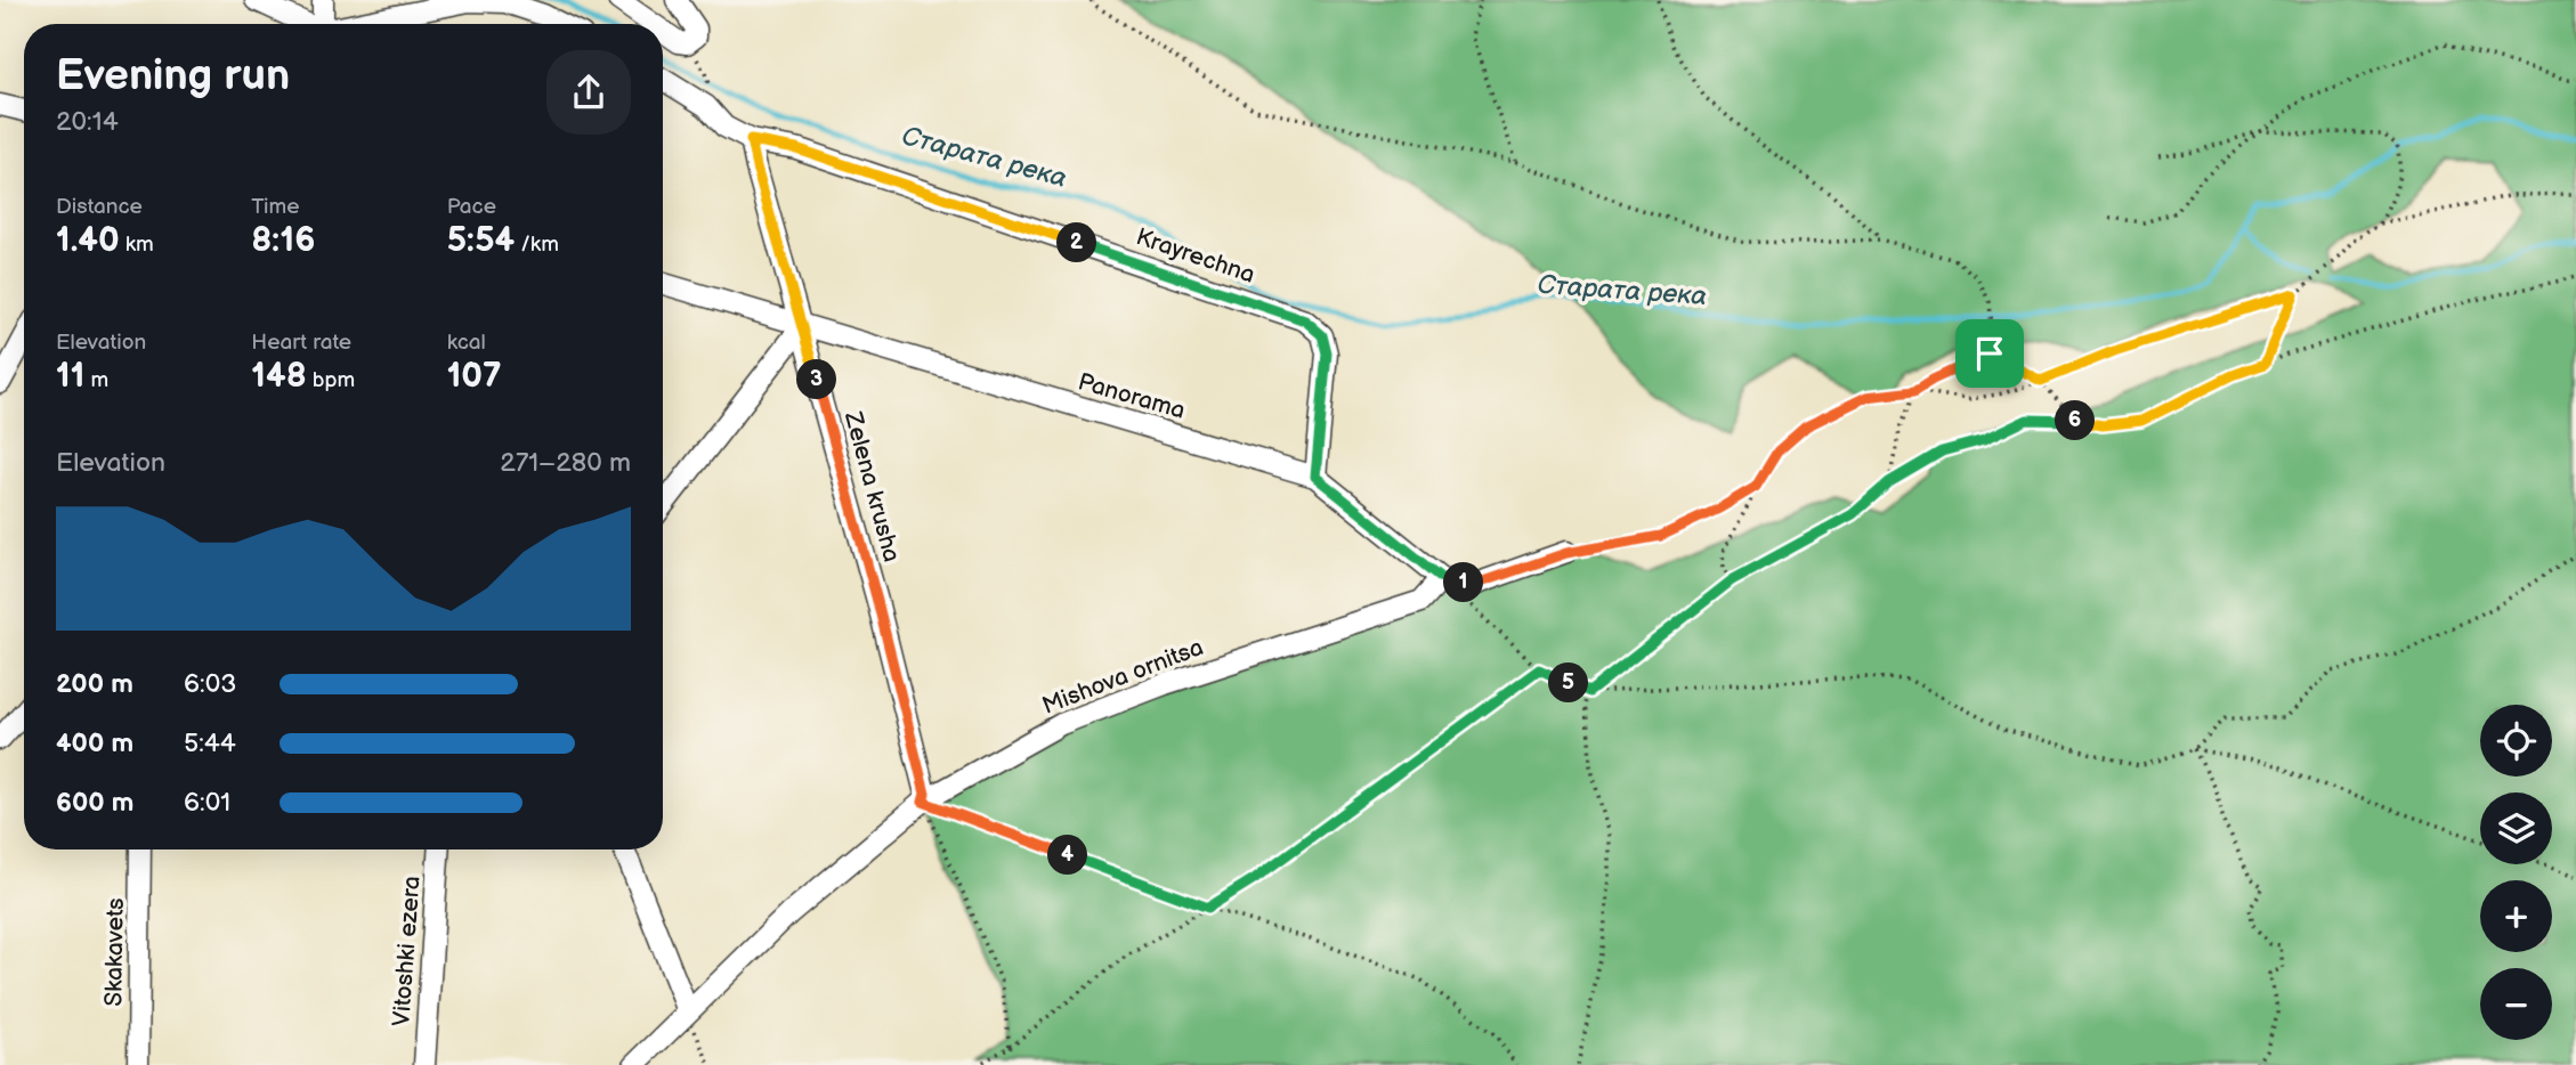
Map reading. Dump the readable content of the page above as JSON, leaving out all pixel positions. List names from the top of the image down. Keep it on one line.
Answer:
{"streets":{"street":["Krayrechna","Panorama","Zelena krusha","Mishova ornitsa","Vitoshki ezera","Skakavets"]},"crossings":[["Krayrechna","Panorama"],["Krayrechna","Zelena krusha"],["Panorama","Zelena krusha"],["Panorama","Mishova ornitsa"],["Zelena krusha","Mishova ornitsa"]],"water":["Старата река"],"page":{"heading":["Evening run","20:14"],"stats":[["Distance","1.40 km"],["Time","8:16"],["Pace","5:54 /km"],["Elevation","11 m"],["Heart rate","148 bpm"],["kcal","107"]],"pins":["2","3","6","1","5","4"],"chart":["Elevation","271–280 m"],"list":[{"name":"200 m","note":"6:03"},{"name":"400 m","note":"5:44"},{"name":"600 m","note":"6:01"}],"map_buttons":["+","−"]}}
